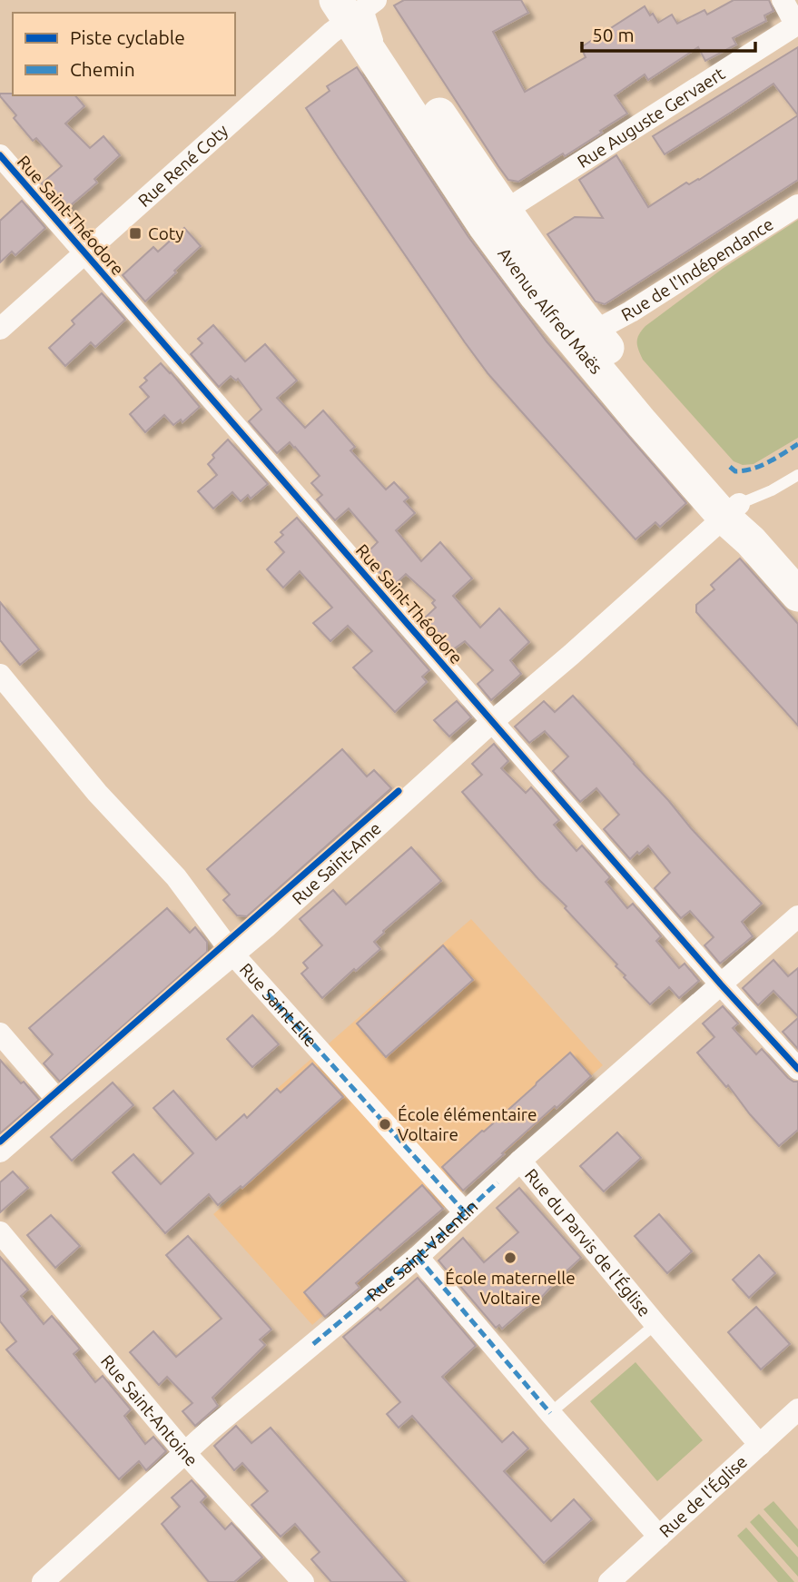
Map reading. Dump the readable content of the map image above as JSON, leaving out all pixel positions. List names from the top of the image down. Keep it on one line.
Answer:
{"streets":{"main road":["Avenue Alfred Maës"],"street":["Rue Auguste Gervaert","Rue René Coty","Rue Saint-Théodore","Rue de l'Indépendance","Rue Saint-Ame","Rue Saint-Elie","Rue du Parvis de l'Église","Rue Saint-Valentin","Rue Saint-Antoine","Rue de l'Église"]},"crossings":[["Rue Auguste Gervaert","Avenue Alfred Maës"],["Rue René Coty","Rue Saint-Théodore"],["Rue René Coty","Avenue Alfred Maës"],["Rue Saint-Théodore","Rue Saint-Ame"],["Rue Saint-Théodore","Rue Saint-Valentin"],["Rue de l'Indépendance","Avenue Alfred Maës"],["Avenue Alfred Maës","Rue Saint-Ame"],["Rue Saint-Ame","Rue Saint-Elie"],["Rue Saint-Elie","Rue Saint-Valentin"],["Rue du Parvis de l'Église","Rue Saint-Valentin"],["Rue du Parvis de l'Église","Rue de l'Église"],["Rue Saint-Valentin","Rue Saint-Antoine"]],"places":{"transit":["Coty"],"other":["École élémentaire Voltaire","École maternelle Voltaire"]},"legend":["Piste cyclable","Chemin"],"scale_bar":"50 m"}
